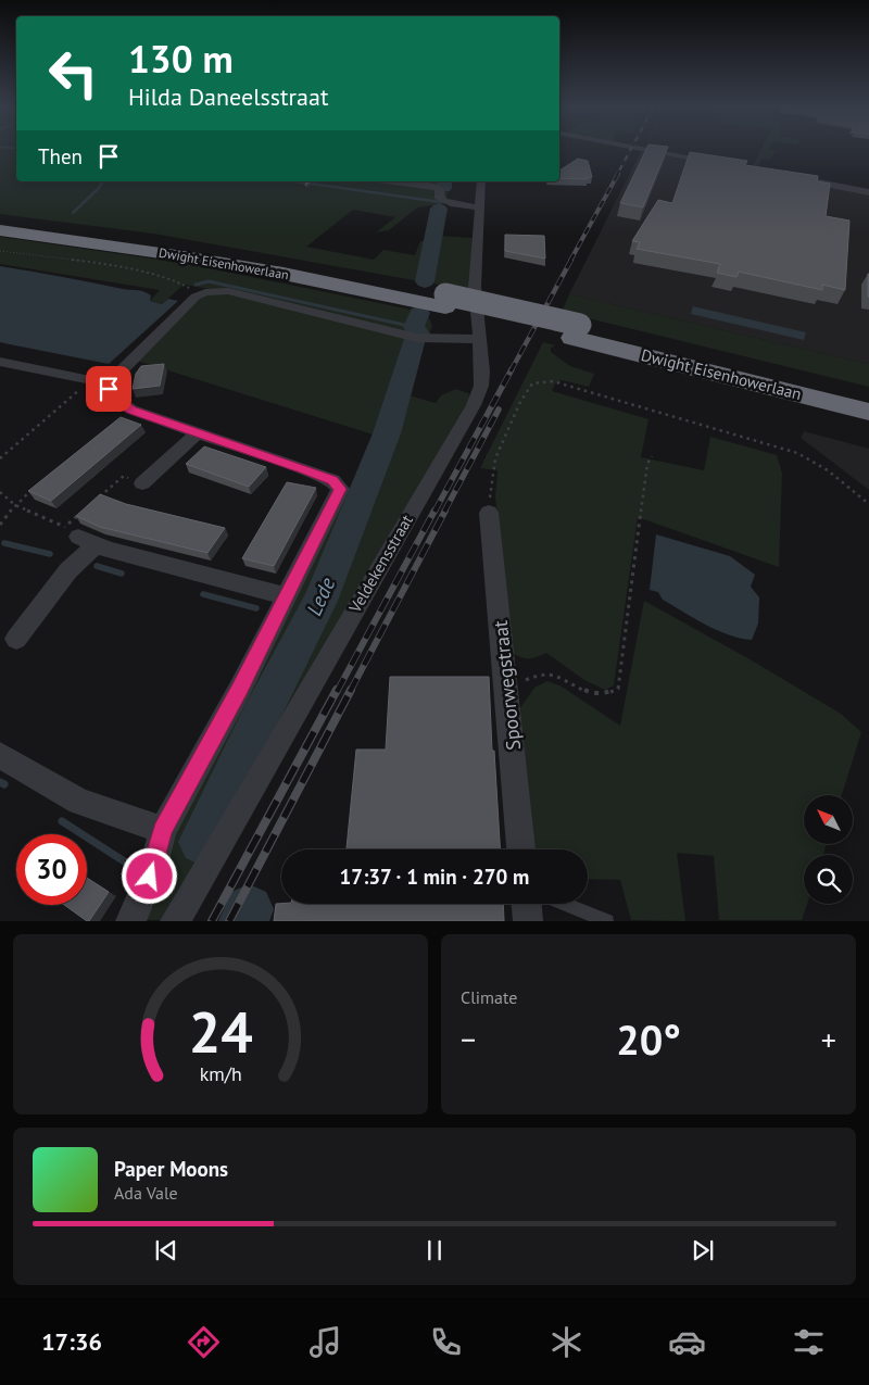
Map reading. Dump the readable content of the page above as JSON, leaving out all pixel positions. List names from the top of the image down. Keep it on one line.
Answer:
{"streets":{"highway":["Dwight Eisenhowerlaan"],"street":["Veldekensstraat","Spoorwegstraat"]},"water":["Lede"],"north":"top left","page":{"turn":["130 m","Hilda Daneelsstraat"],"then":"Then","limit":"30","trip":"17:37 · 1 min · 270 m","tile":"Climate","heat":["−","20°","+"],"song":["Paper Moons","Ada Vale"],"tabs":"17:36","gauge":["24","km/h"]}}
